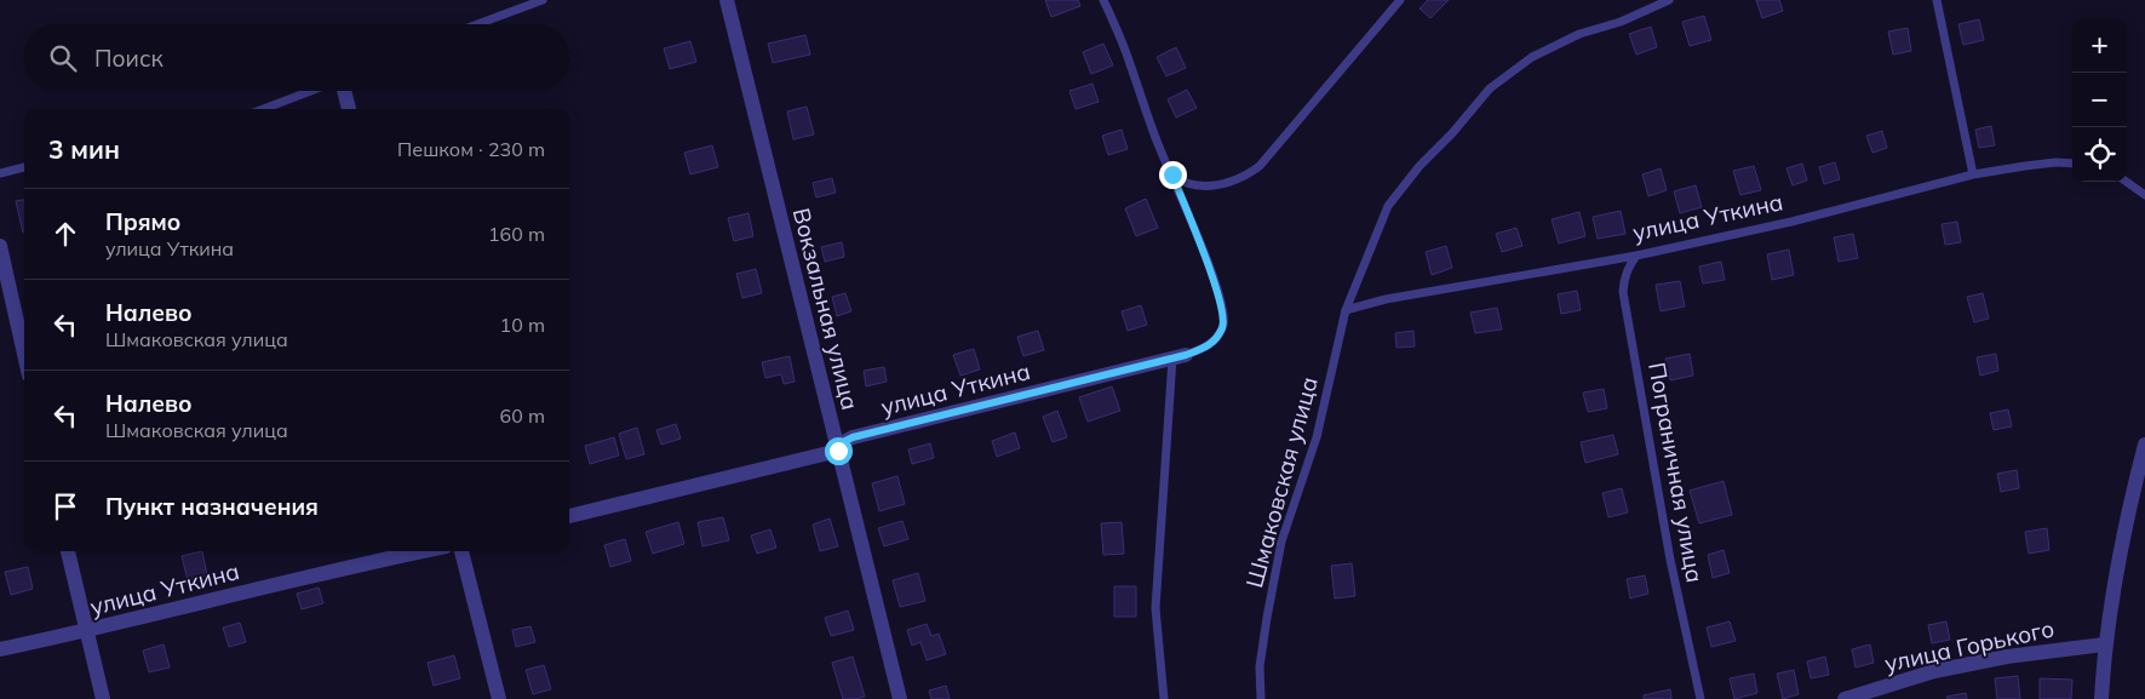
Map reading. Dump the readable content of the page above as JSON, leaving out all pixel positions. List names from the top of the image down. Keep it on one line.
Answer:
{"streets":{"street":["улица Уткина","Вокзальная улица","улица Горького"],"lane":["Пограничная улица","Шмаковская улица"]},"crossings":[["улица Уткина","Вокзальная улица"],["улица Уткина","Пограничная улица"],["улица Уткина","Шмаковская улица"]],"page":{"map_buttons":["+","−"],"search":"Поиск","heading":["3 мин","Пешком · 230 m"],"list":[["Прямо","улица Уткина","160 m"],["Налево","Шмаковская улица","10 m"],["Налево","Шмаковская улица","60 m"],"Пункт назначения"]}}
